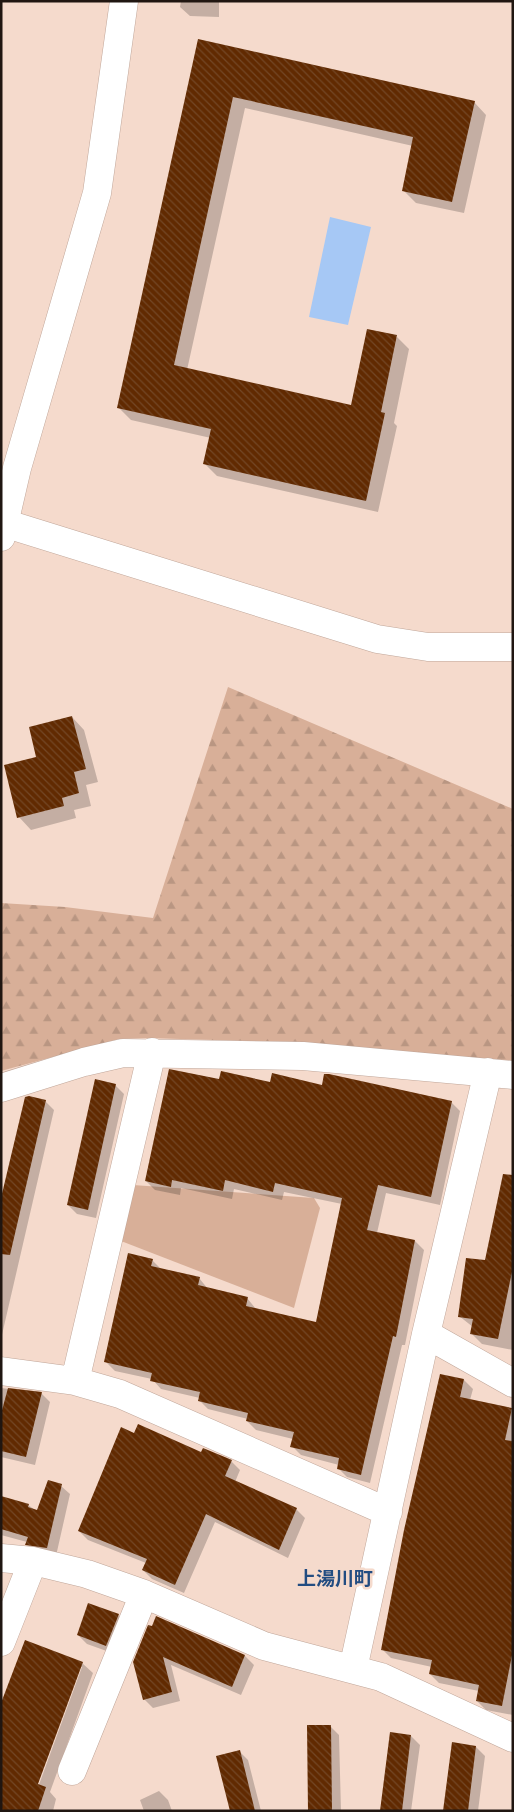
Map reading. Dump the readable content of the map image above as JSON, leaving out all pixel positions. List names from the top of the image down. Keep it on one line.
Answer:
{"districts":["上湯川町"]}
